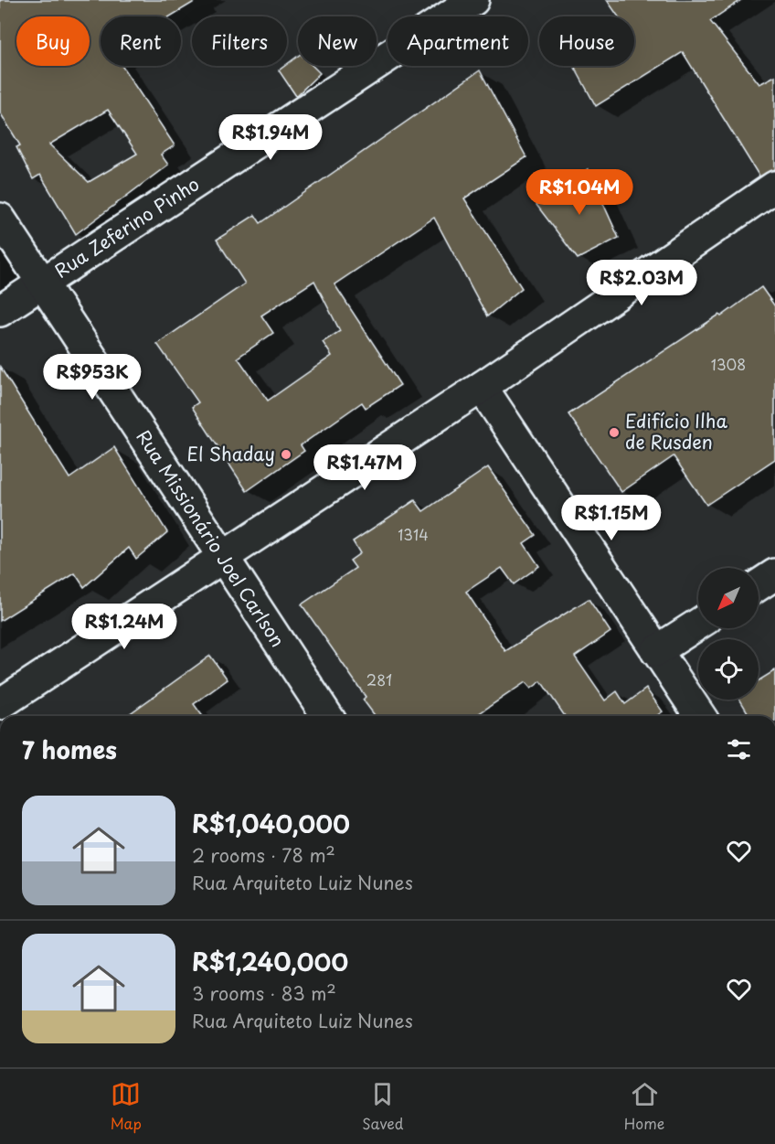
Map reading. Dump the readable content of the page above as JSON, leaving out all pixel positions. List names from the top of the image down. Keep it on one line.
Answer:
{"streets":{"main road":["Rua Zeferino Pinho","Rua Missionário Joel Carlson"]},"crossings":[["Rua Zeferino Pinho","Rua Missionário Joel Carlson"]],"places":["Edifício Ilha de Rusden","El Shaday"],"house_numbers":["1308","1314","281"],"north":"bottom left","page":{"chip":["Buy","Rent","Filters","New","Apartment","House"],"price":["R$1.94M","R$1.04M","R$2.03M","R$953K","R$1.47M","R$1.15M","R$1.24M"],"heading":"7 homes","list":[{"name":"R$1,040,000","note":"2 rooms · 78 m² · Rua Arquiteto Luiz Nunes"},{"name":"R$1,240,000","note":"3 rooms · 83 m² · Rua Arquiteto Luiz Nunes"}],"tabs":["Map","Saved","Home"]}}
